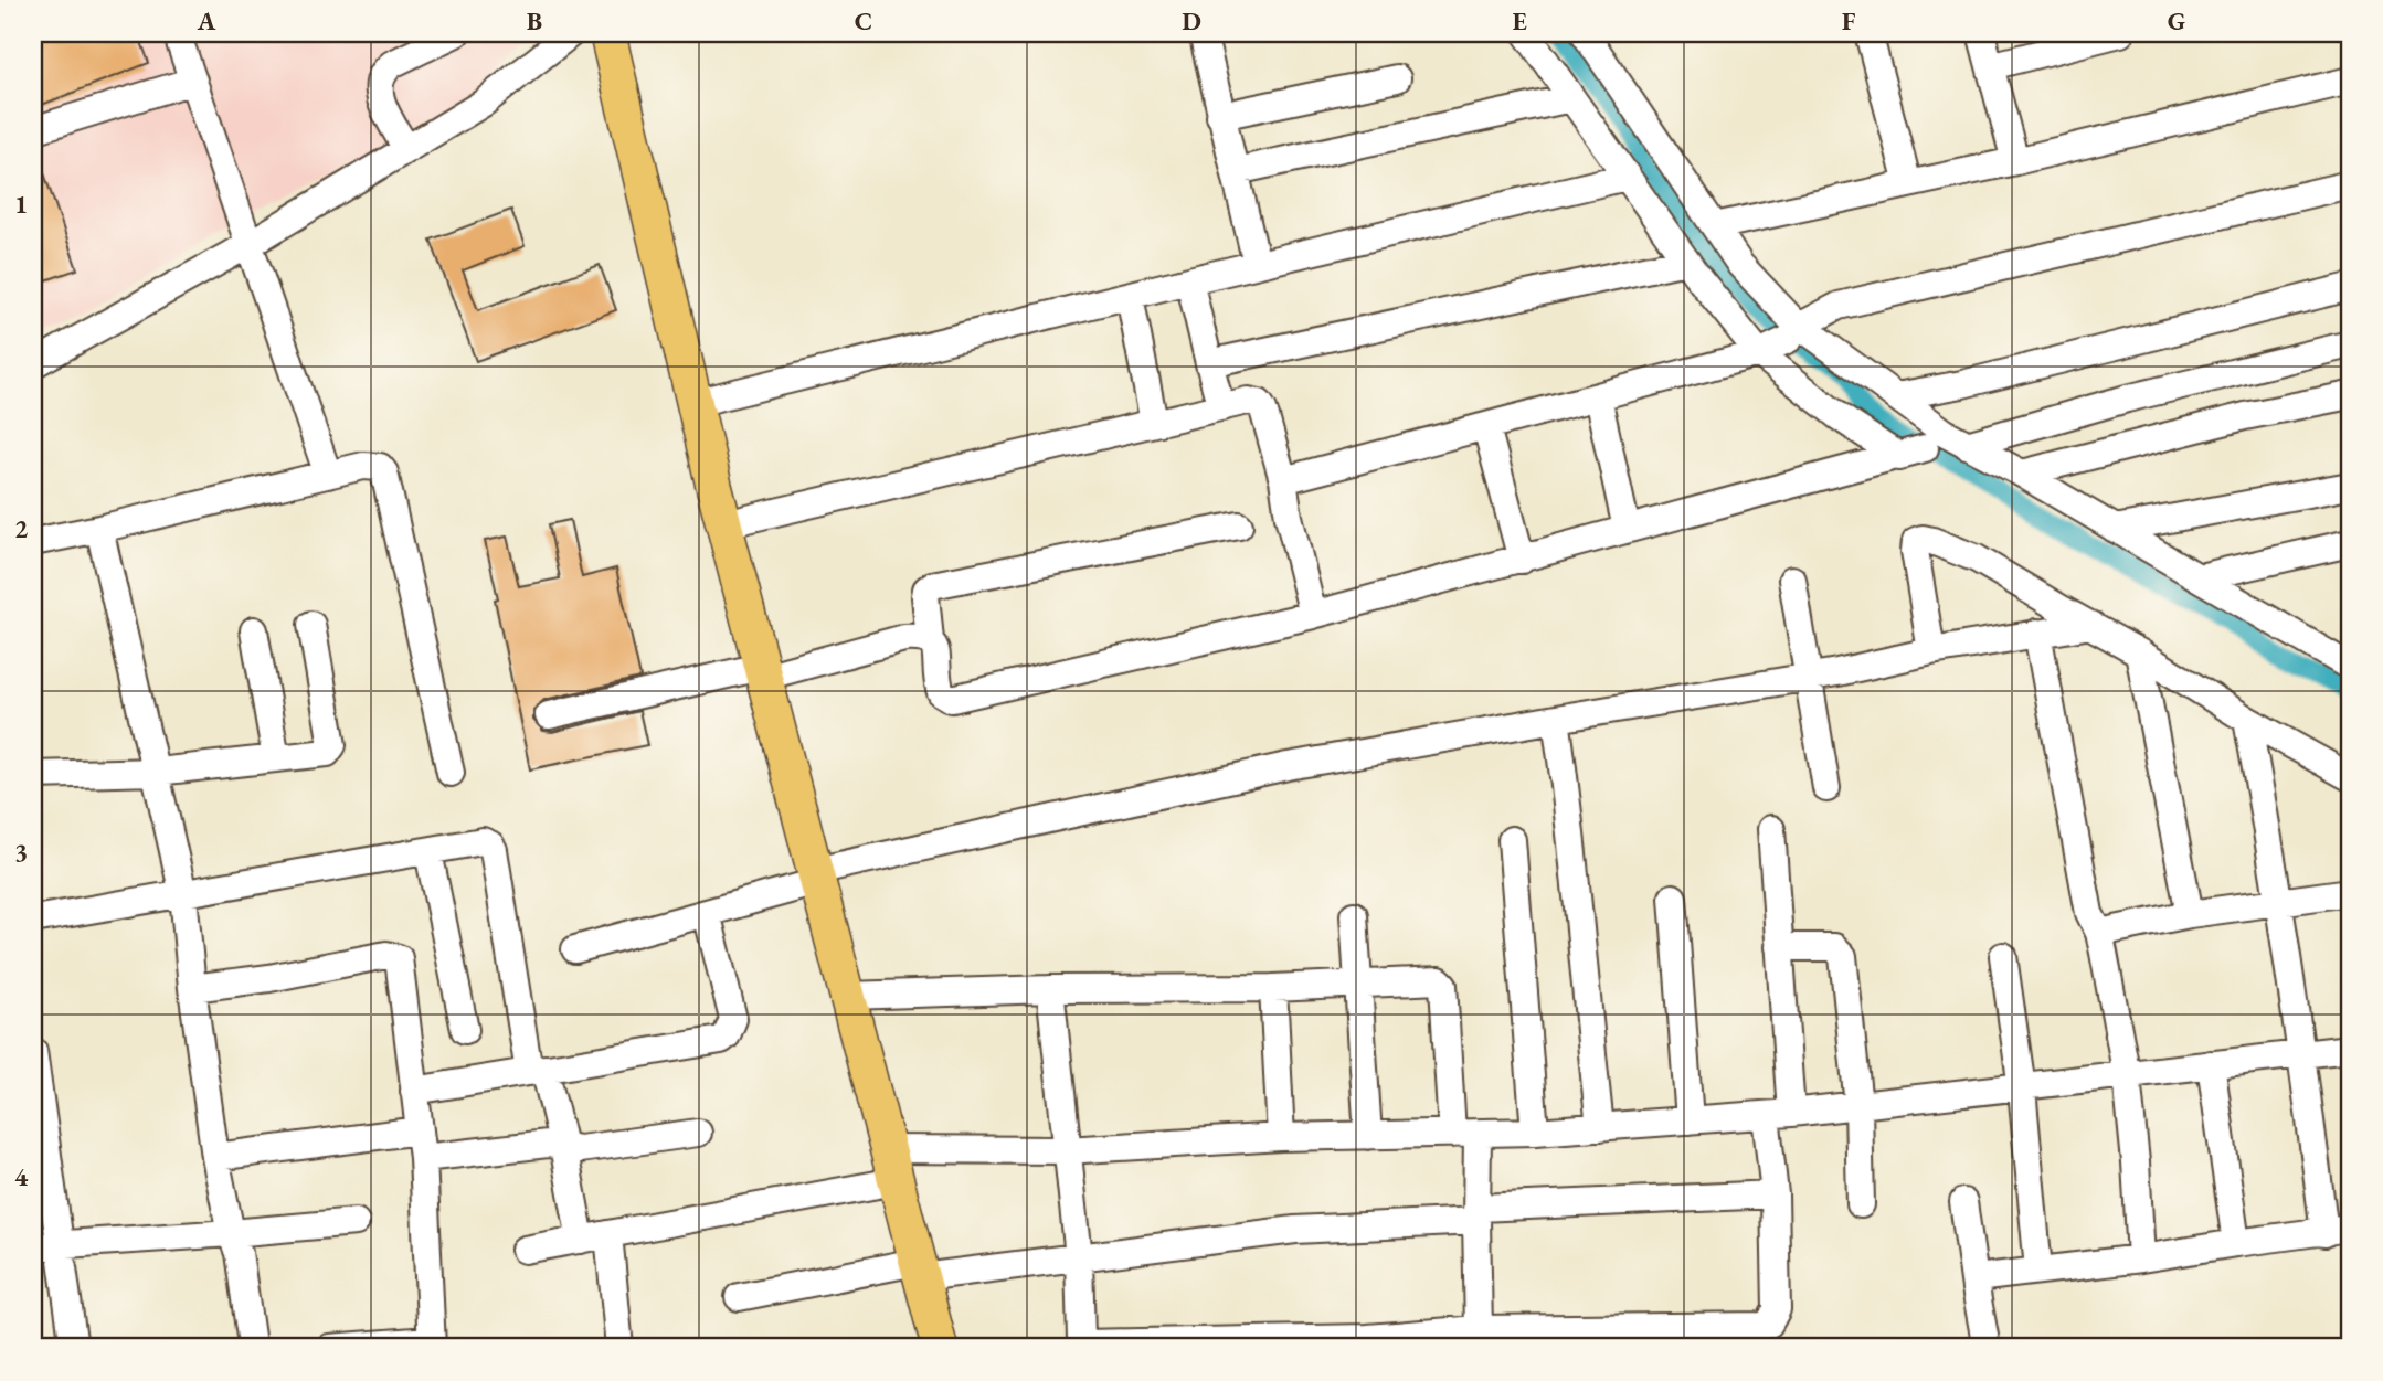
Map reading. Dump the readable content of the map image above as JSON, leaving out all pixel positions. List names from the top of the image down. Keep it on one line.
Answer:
{"grid":{"columns":["A","B","C","D","E","F","G"],"rows":["1","2","3","4"]}}
